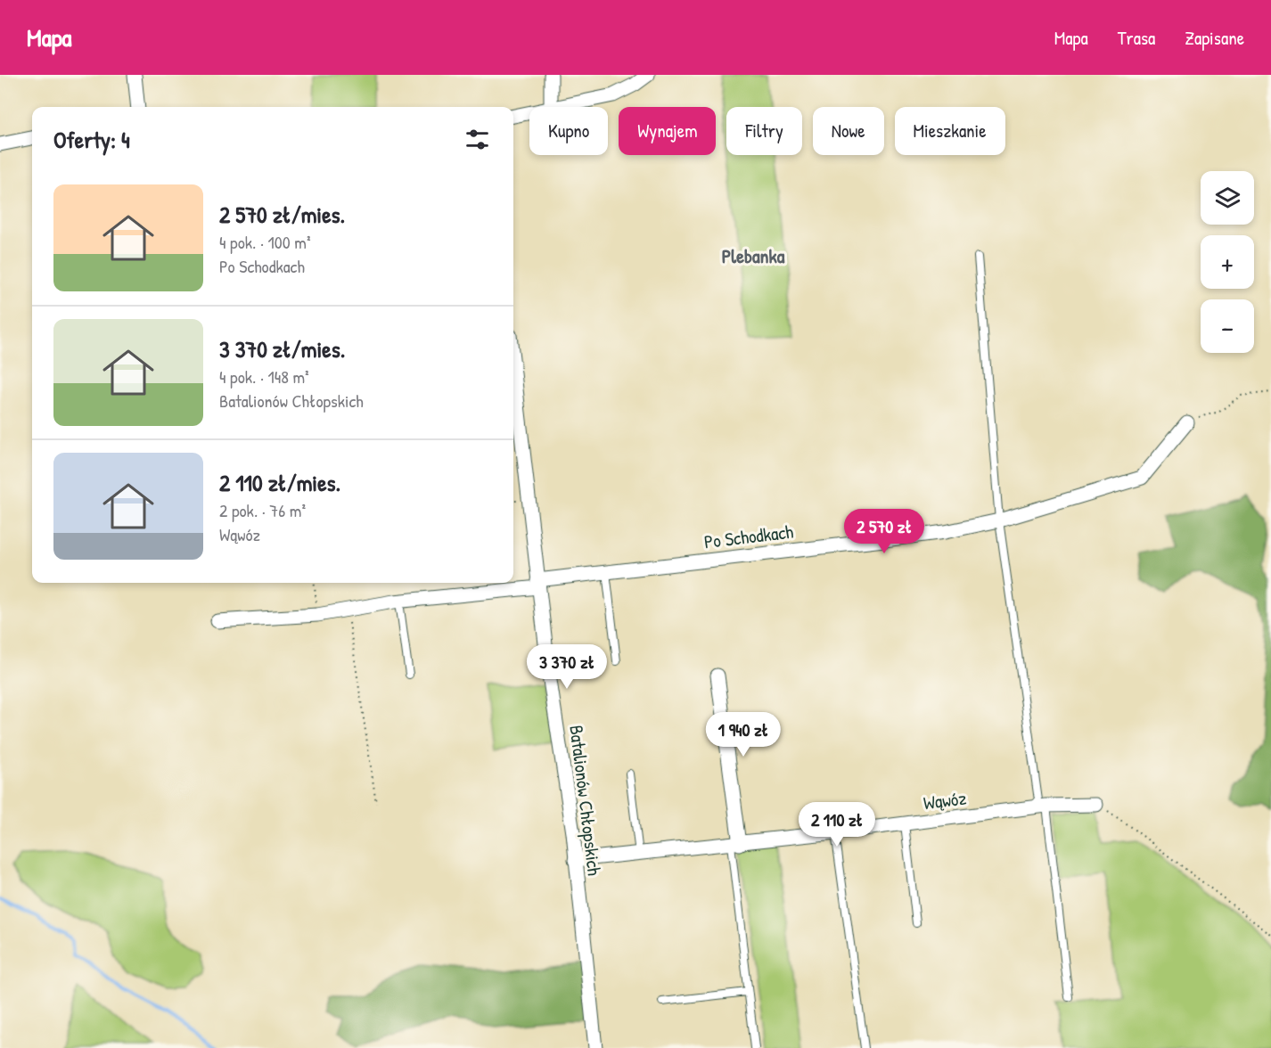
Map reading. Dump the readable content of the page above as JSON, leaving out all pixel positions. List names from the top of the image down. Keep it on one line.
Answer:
{"streets":{"street":["Po Schodkach","Batalionów Chłopskich","Wąwóz"]},"crossings":[["Po Schodkach","Batalionów Chłopskich"],["Batalionów Chłopskich","Wąwóz"]],"districts":["Plebanka"],"page":{"header":"Mapa","nav":["Mapa","Trasa","Zapisane"],"chip":["Kupno","Wynajem","Filtry","Nowe","Mieszkanie"],"heading":"Oferty: 4","map_buttons":["+","−"],"list":[{"name":"2 570 zł/mies.","note":"4 pok. · 100 m² · Po Schodkach"},{"name":"3 370 zł/mies.","note":"4 pok. · 148 m² · Batalionów Chłopskich"},{"name":"2 110 zł/mies.","note":"2 pok. · 76 m² · Wąwóz"}],"price":["2 570 zł","3 370 zł","1 940 zł","2 110 zł"]}}
